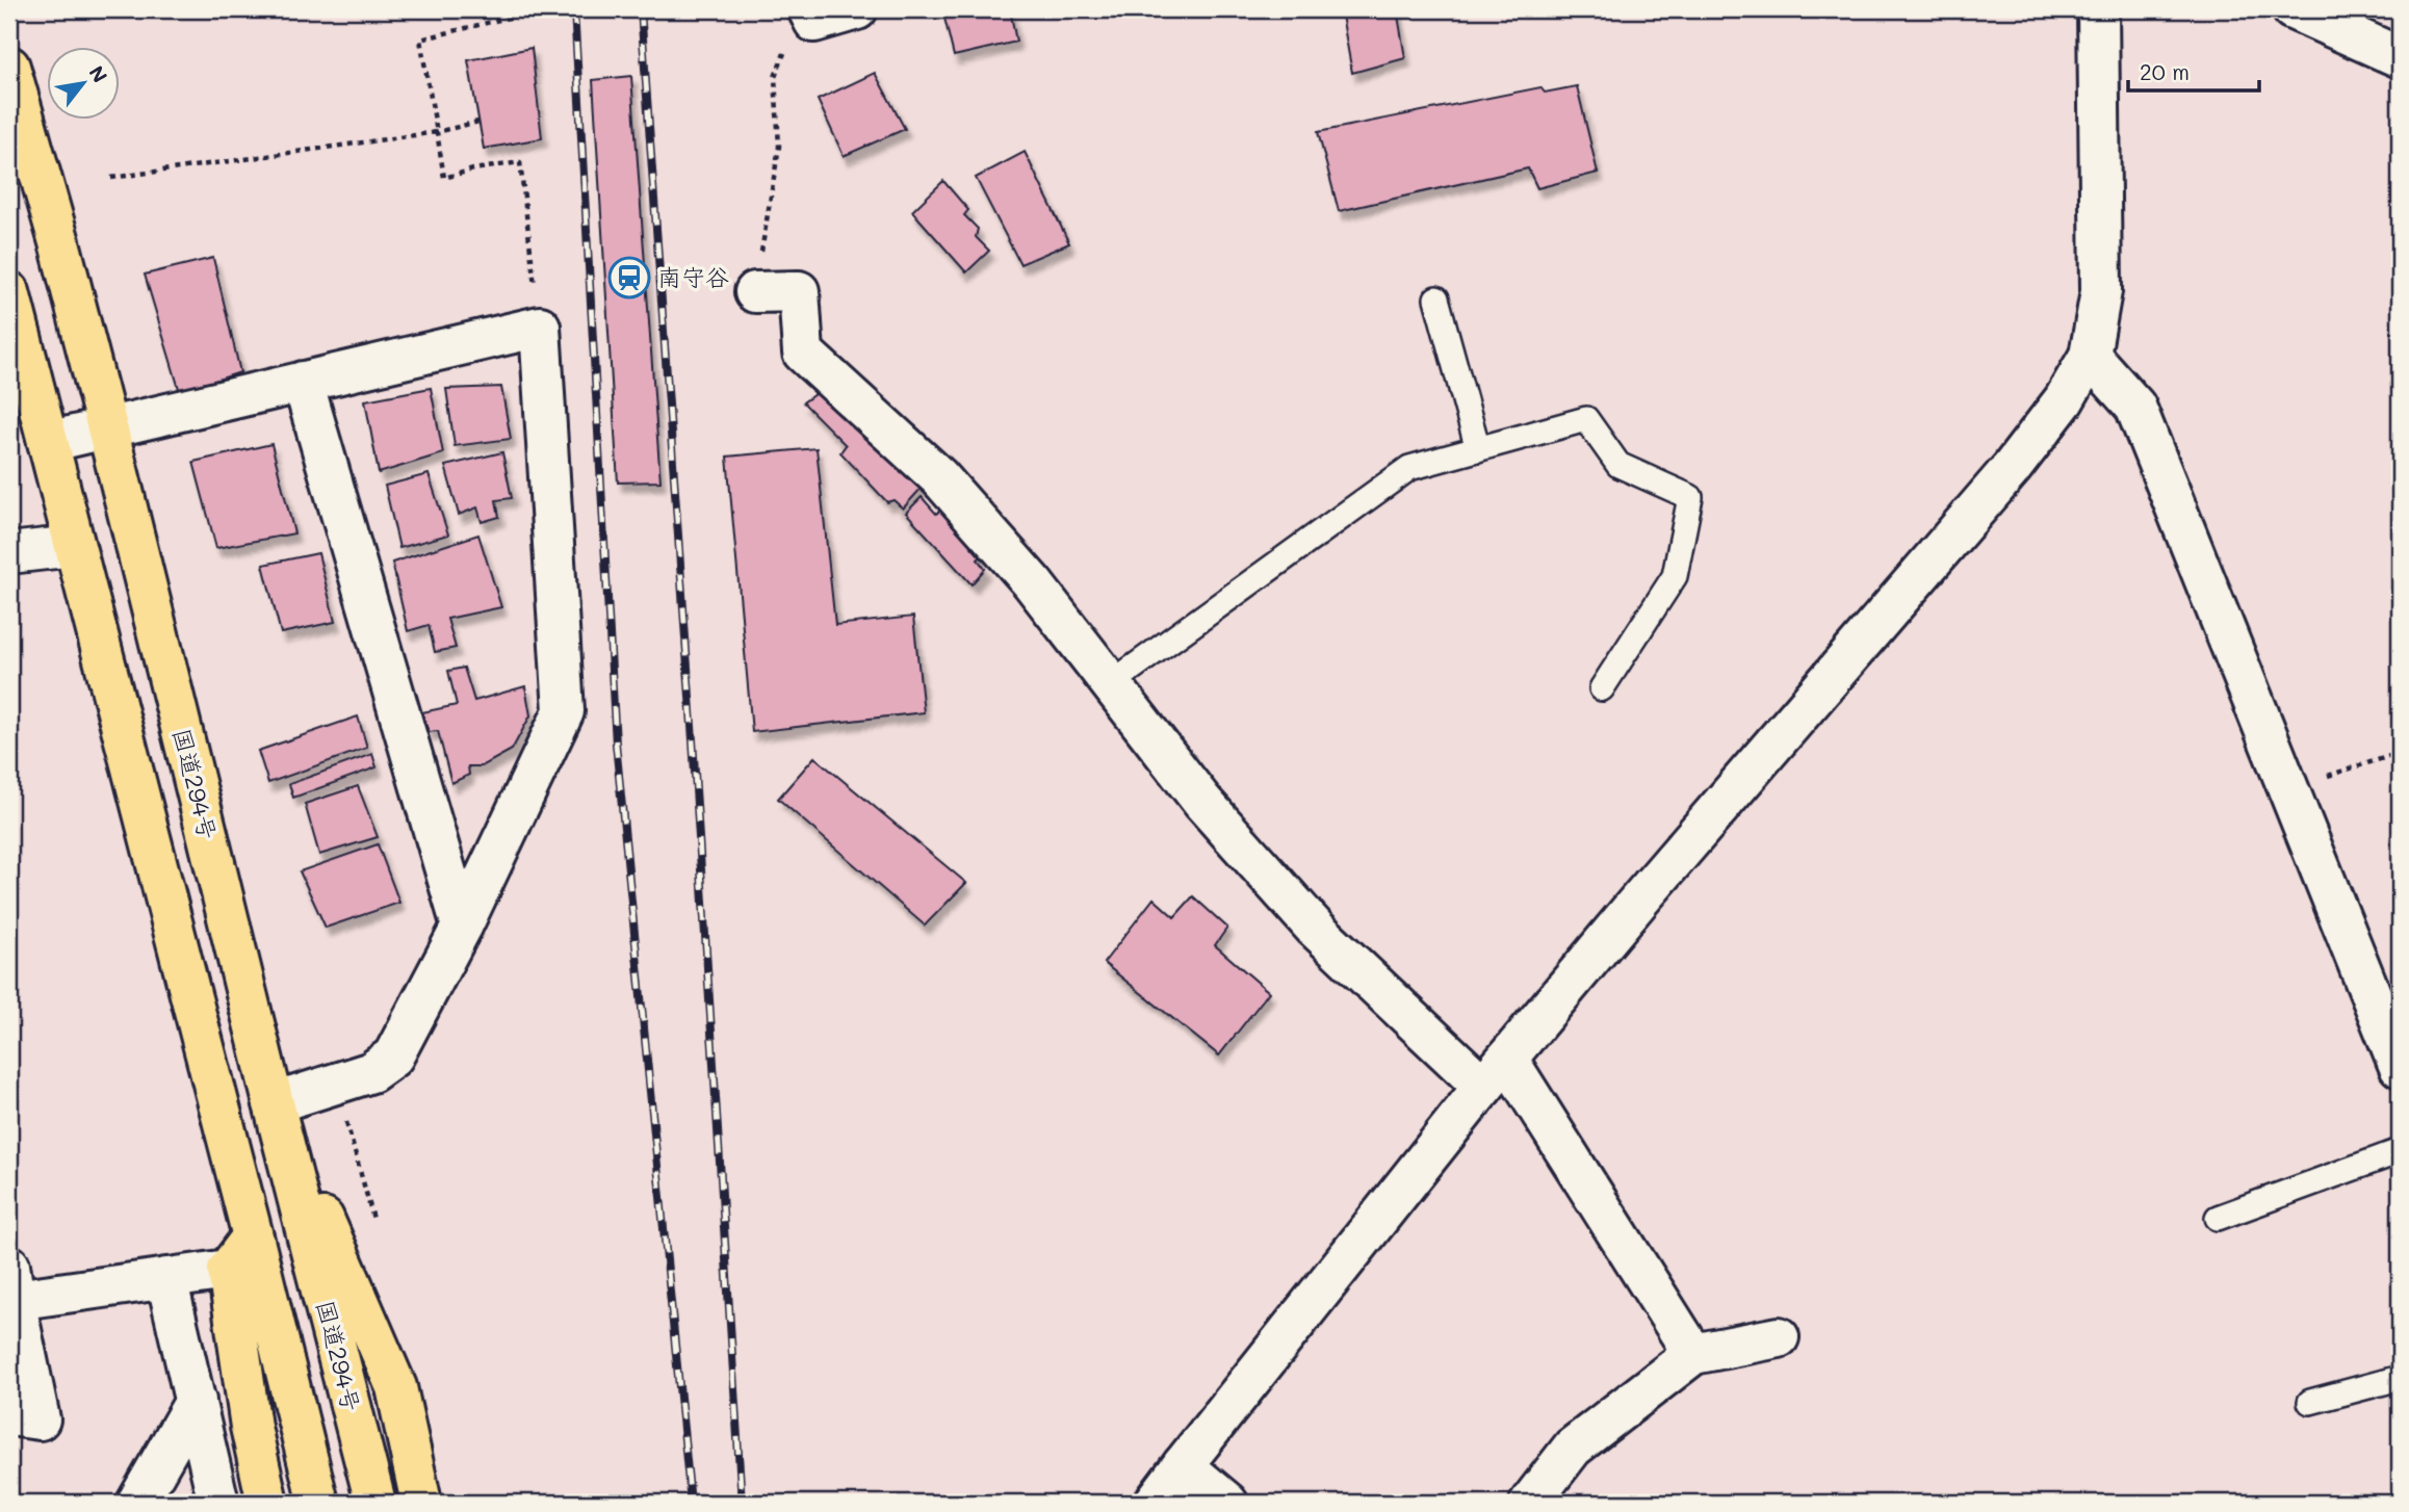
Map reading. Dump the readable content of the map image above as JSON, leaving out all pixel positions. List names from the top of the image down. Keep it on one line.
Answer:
{"streets":{"highway":["国道294号"]},"places":{"station":["南守谷"]},"scale_bar":"20 m","north":"top right"}
